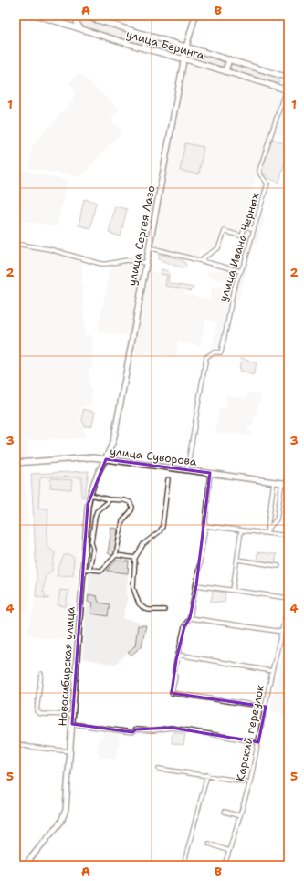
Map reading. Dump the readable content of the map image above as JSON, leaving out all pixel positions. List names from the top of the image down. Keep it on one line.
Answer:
{"streets":{"street":["улица Беринга","улица Сергея Лазо","улица Ивана Черных","улица Суворова","Новосибирская улица","Карский переулок"]},"crossings":[["улица Беринга","улица Сергея Лазо"],["улица Беринга","улица Ивана Черных"],["улица Сергея Лазо","улица Суворова"],["улица Сергея Лазо","Новосибирская улица"],["улица Ивана Черных","улица Суворова"],["улица Суворова","Новосибирская улица"]],"grid":{"columns":["A","B"],"rows":["1","2","3","4","5"]}}
